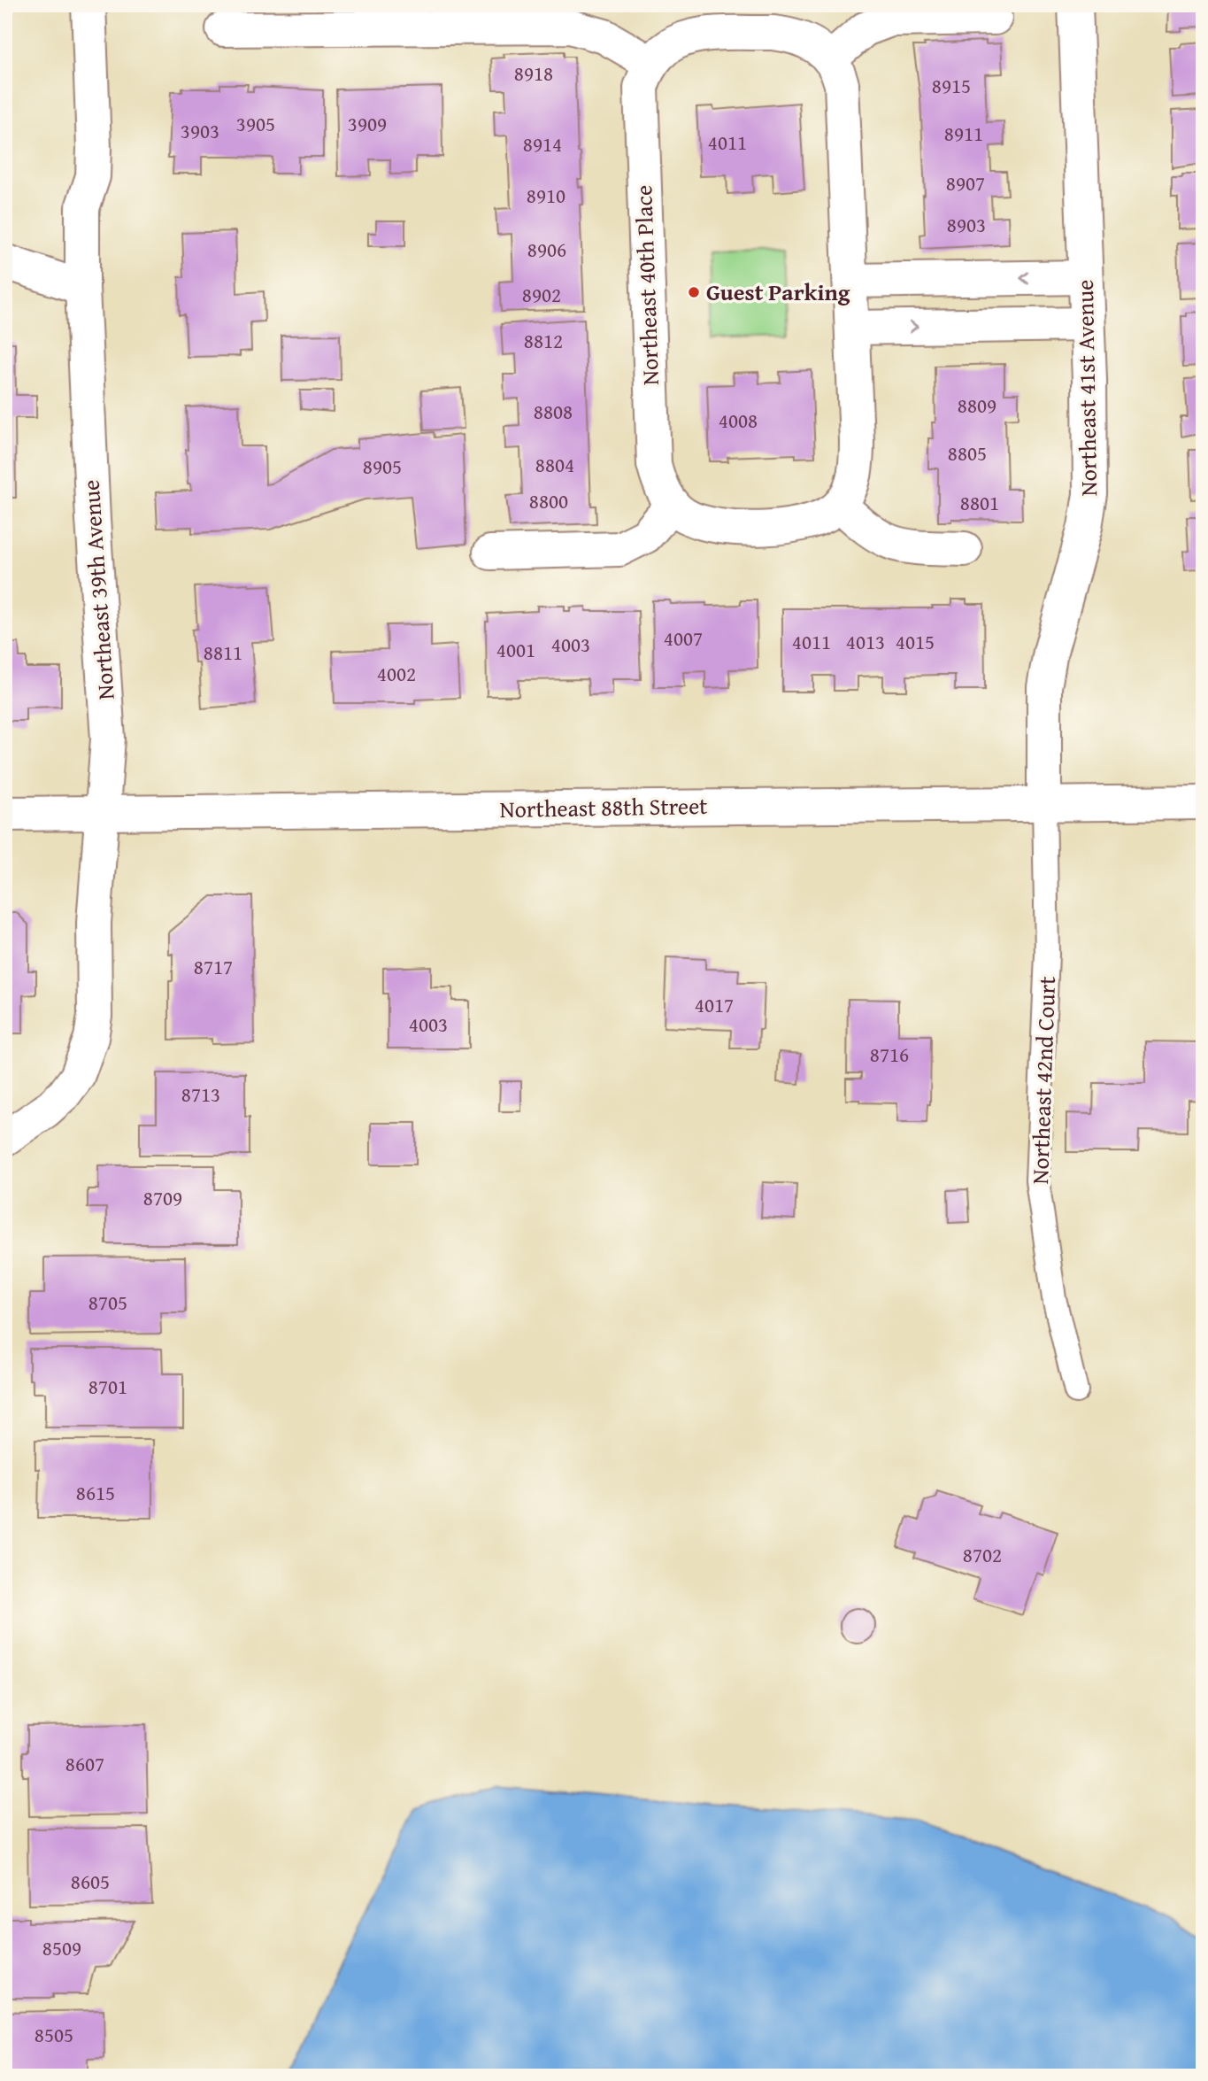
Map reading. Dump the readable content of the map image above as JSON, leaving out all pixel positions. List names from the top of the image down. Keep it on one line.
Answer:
{"streets":{"street":["Northeast 40th Place","Northeast 41st Avenue","Northeast 39th Avenue","Northeast 88th Street"],"lane":["Northeast 42nd Court"]},"crossings":[["Northeast 41st Avenue","Northeast 88th Street"],["Northeast 41st Avenue","Northeast 42nd Court"],["Northeast 39th Avenue","Northeast 88th Street"],["Northeast 88th Street","Northeast 42nd Court"]],"places":["Guest Parking"],"house_numbers":["8918","8915","3905","3909","3903","8911","4011","8914","8907","8910","8903","8906","8902","8812","8809","8808","4008","8805","8804","8905","8800","8801","4007","4011","4013","4015","4003","4001","8811","4002","8717","4017","4003","8716","8713","8709","8705","8701","8615","8702","8607","8605","8509","8505"]}
